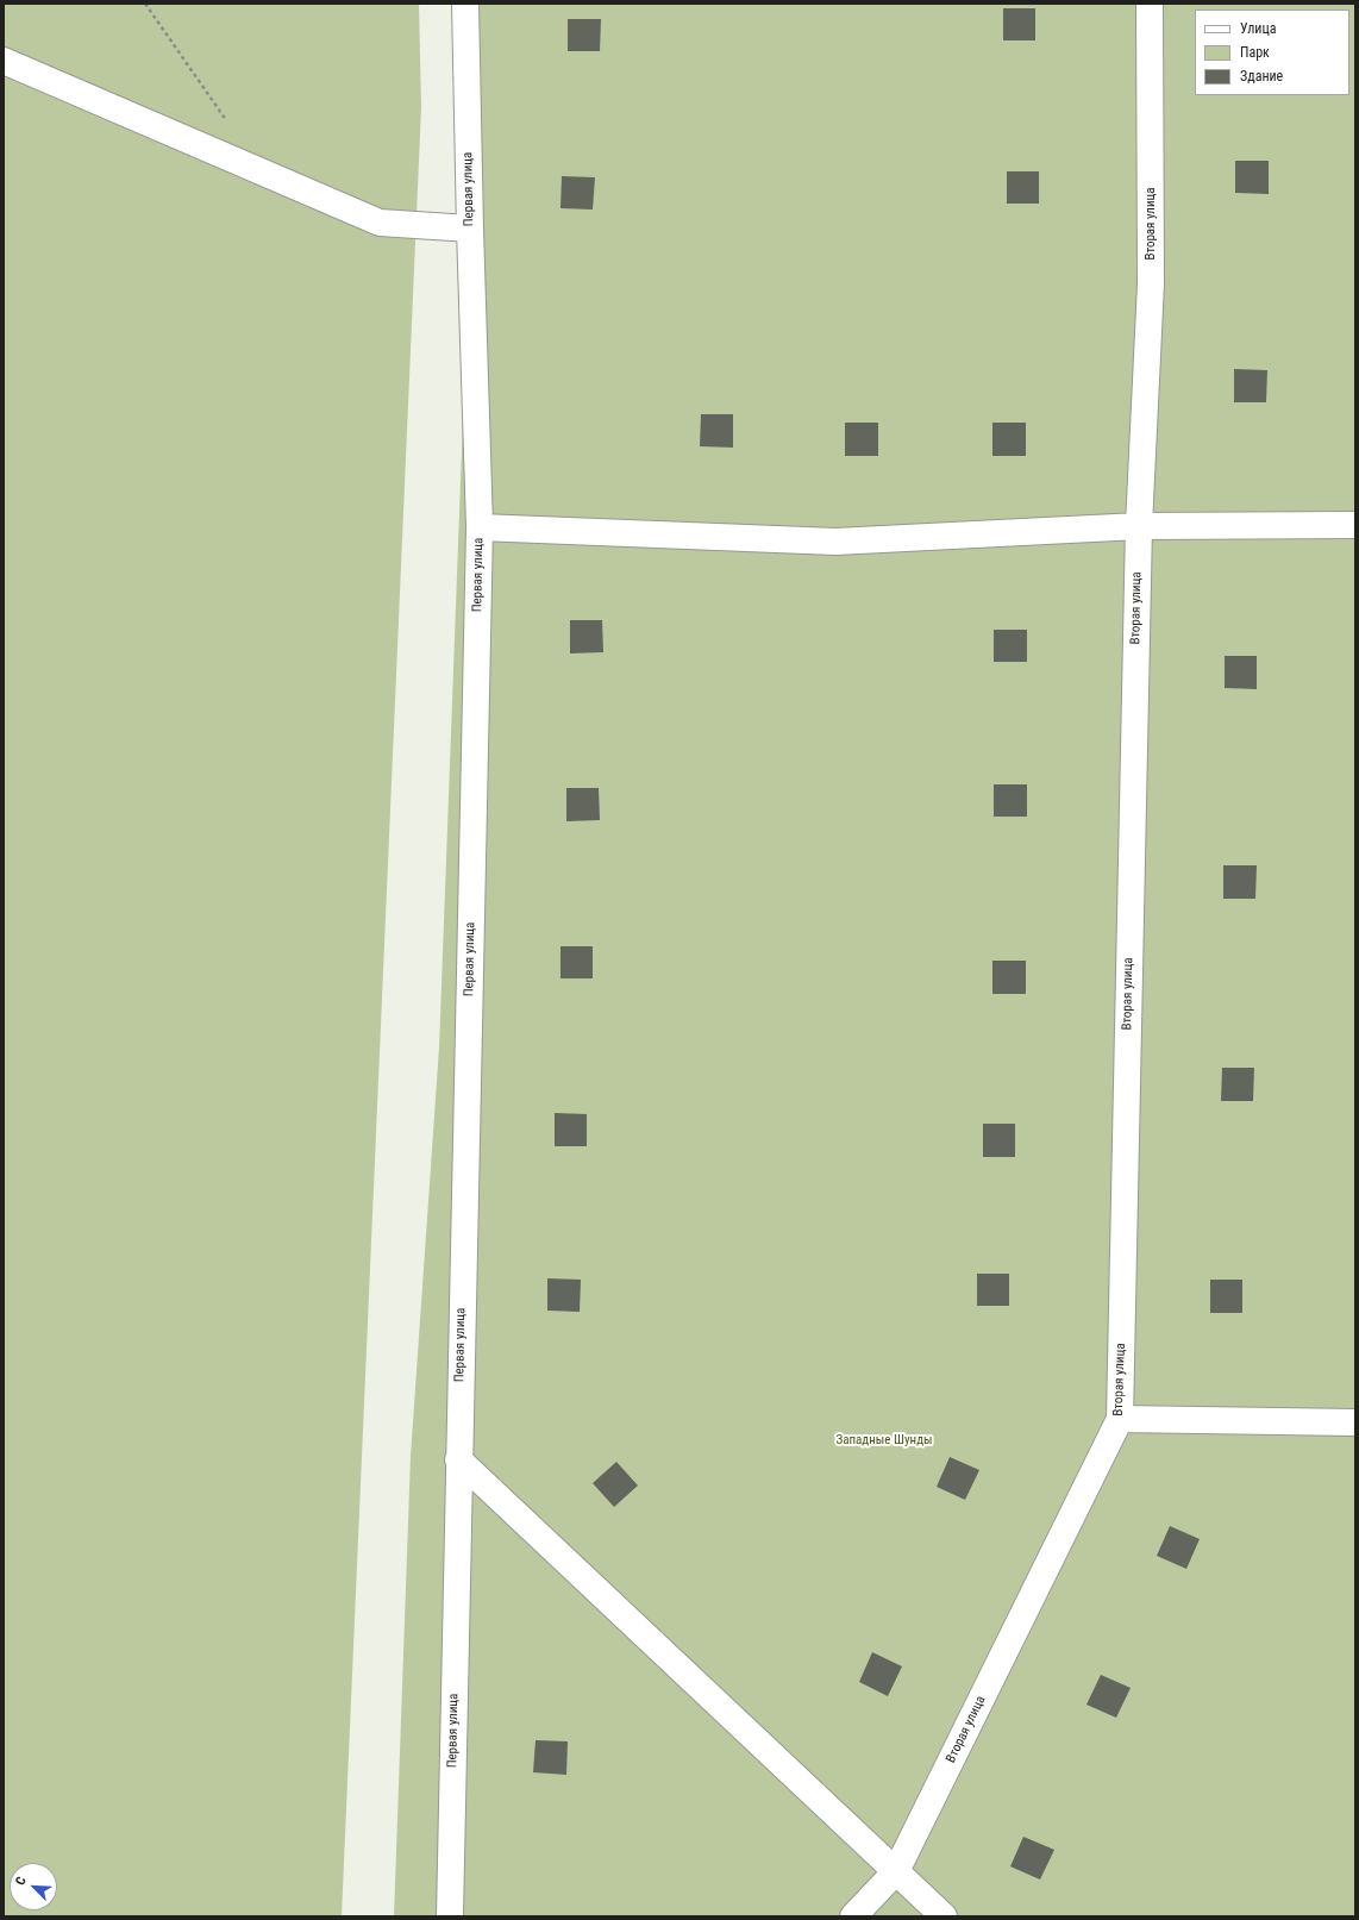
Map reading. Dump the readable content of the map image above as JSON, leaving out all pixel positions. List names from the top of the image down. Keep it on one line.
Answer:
{"streets":{"street":["Первая улица","Вторая улица"]},"parks":["Западные Шунды"],"legend":["Улица","Парк","Здание"],"north":"top left"}
